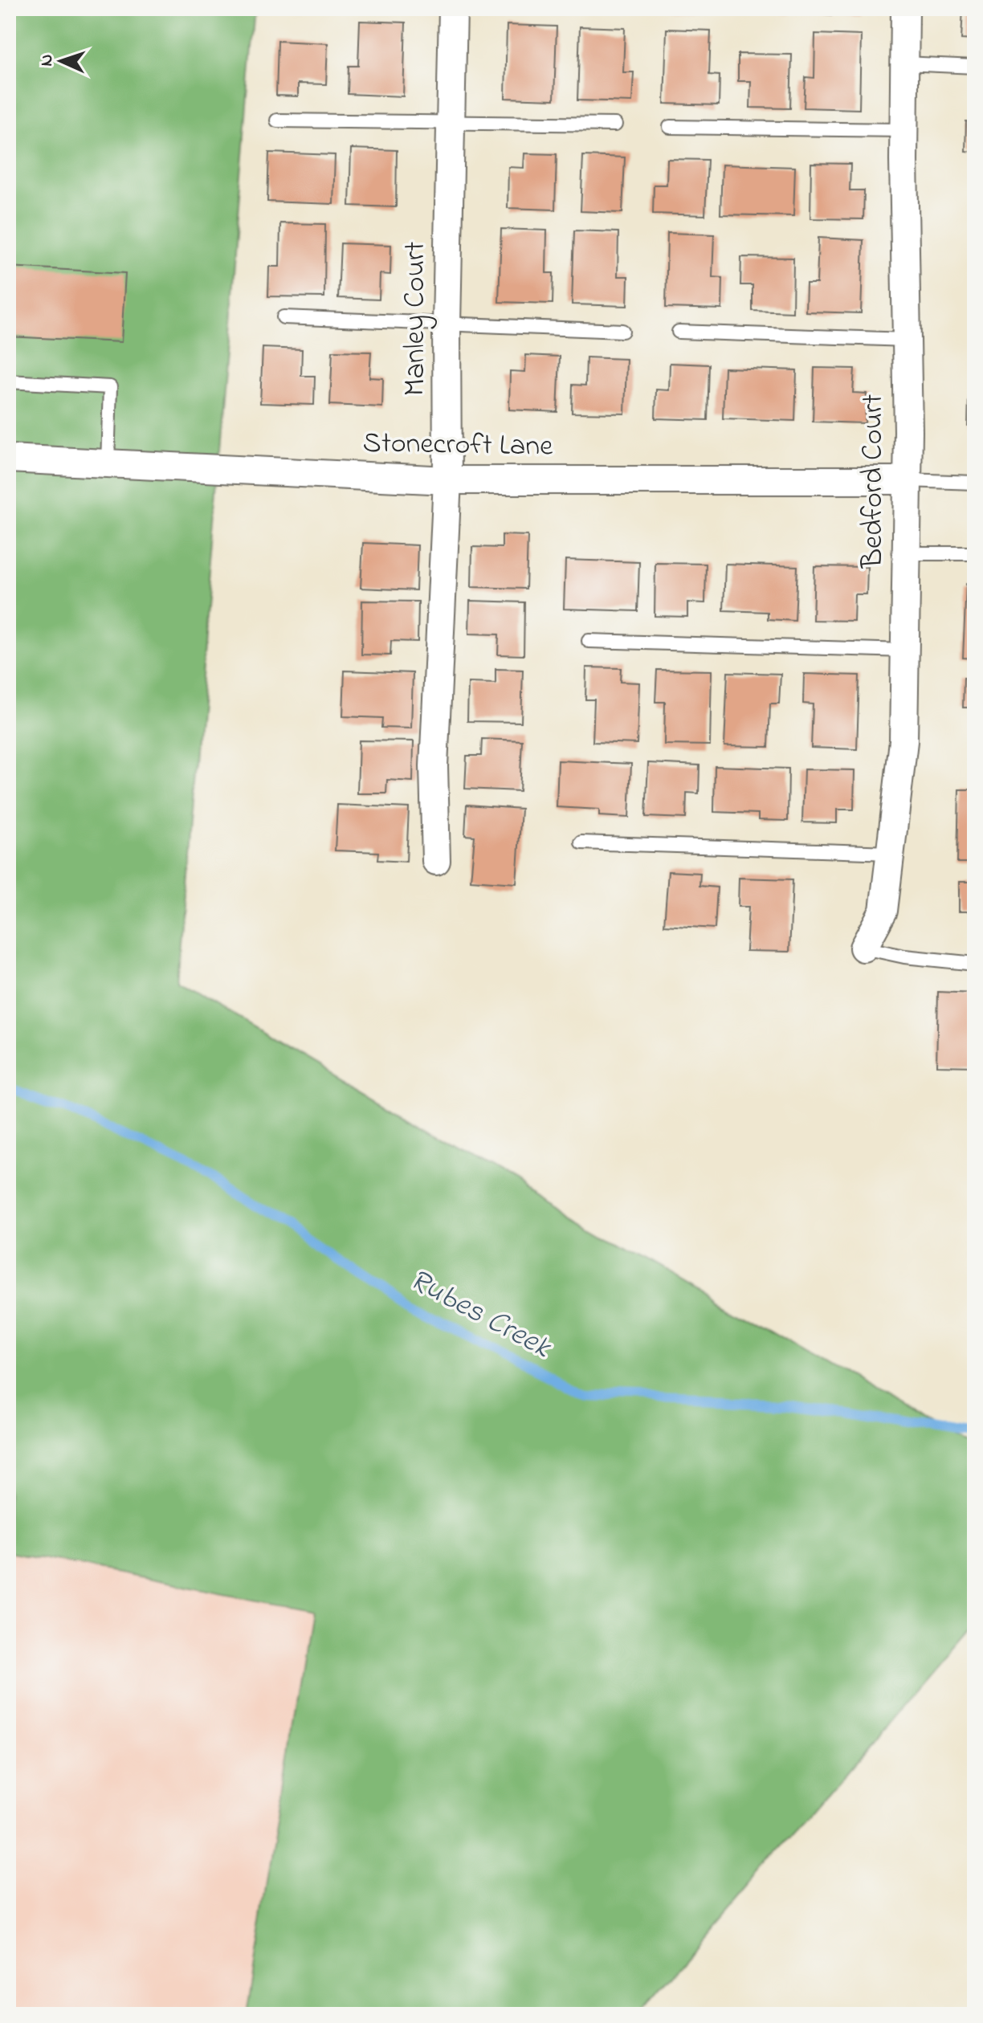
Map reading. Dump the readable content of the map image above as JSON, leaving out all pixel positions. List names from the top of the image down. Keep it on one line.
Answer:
{"streets":{"street":["Manley Court","Stonecroft Lane","Bedford Court"]},"crossings":[["Manley Court","Stonecroft Lane"],["Stonecroft Lane","Bedford Court"]],"water":["Rubes Creek"],"north":"left"}
